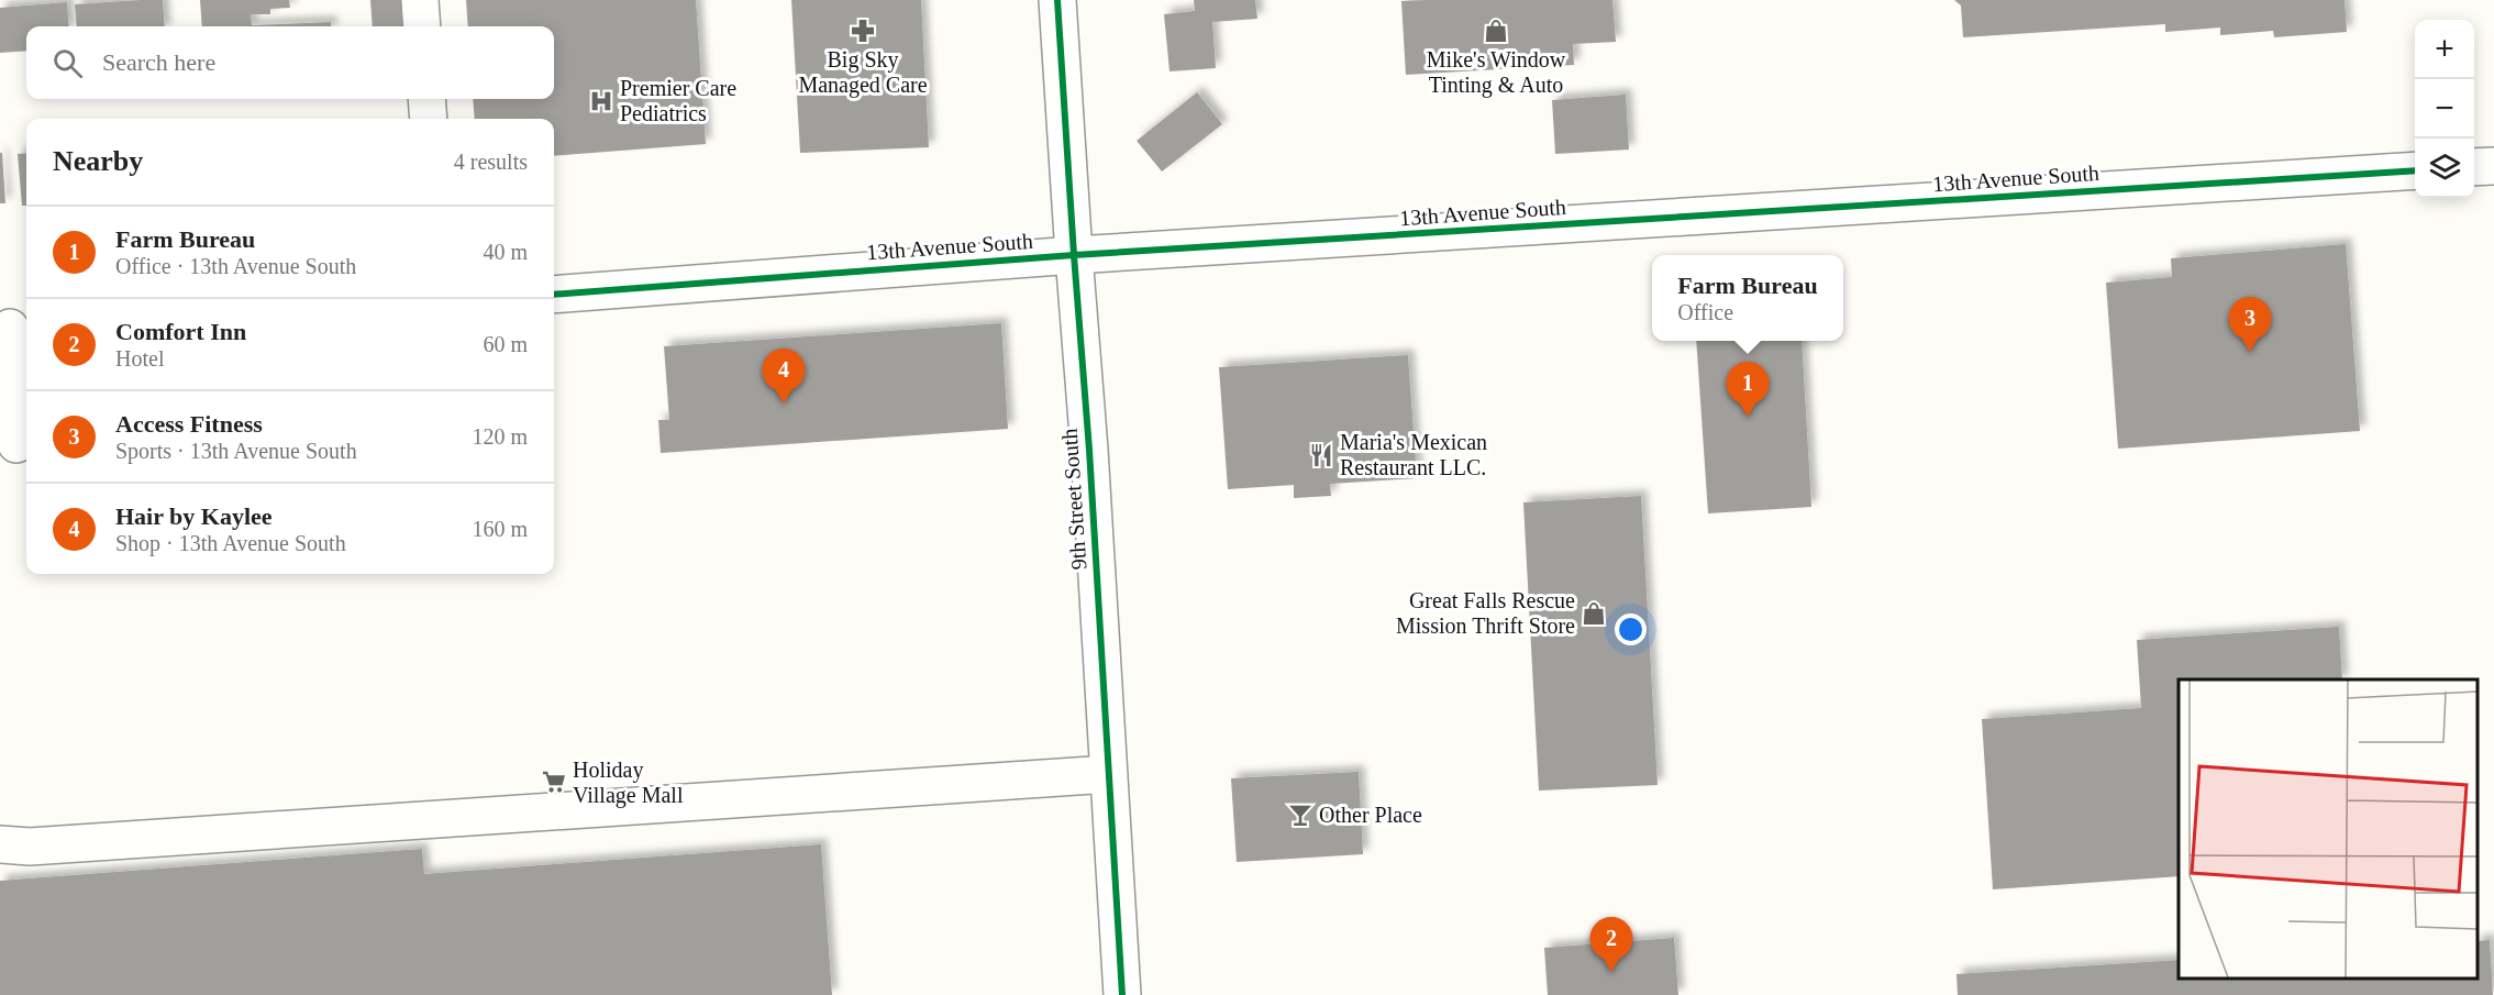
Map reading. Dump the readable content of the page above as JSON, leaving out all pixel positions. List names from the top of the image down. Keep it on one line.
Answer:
{"streets":{"street":["13th Avenue South","9th Street South"]},"crossings":[["13th Avenue South","9th Street South"]],"places":{"pharmacy":["Big Sky Managed Care"],"shop":["Mike's Window Tinting & Auto","Great Falls Rescue Mission Thrift Store"],"hospital":["Premier Care Pediatrics"],"restaurant":["Maria's Mexican Restaurant LLC."],"supermarket":["Holiday Village Mall"],"bar":["Other Place"]},"page":{"map_buttons":["+","−"],"search":"Search here","heading":["Nearby","4 results"],"list":[{"mark":"1","name":"Farm Bureau","note":"Office · 13th Avenue South","value":"40 m"},{"mark":"2","name":"Comfort Inn","note":"Hotel","value":"60 m"},{"mark":"3","name":"Access Fitness","note":"Sports · 13th Avenue South","value":"120 m"},{"mark":"4","name":"Hair by Kaylee","note":"Shop · 13th Avenue South","value":"160 m"}],"popup":["Farm Bureau","Office"],"pins":["3","4","1","2"]}}
